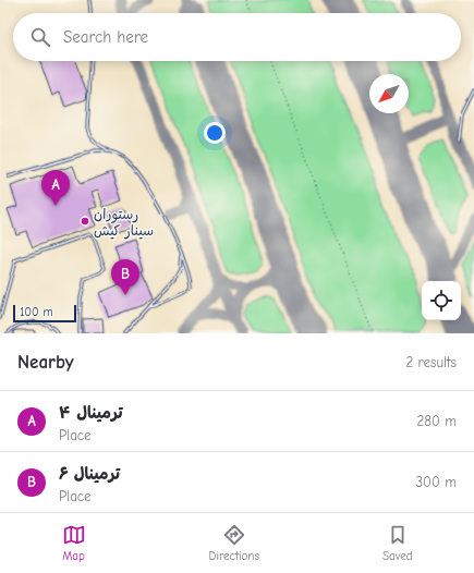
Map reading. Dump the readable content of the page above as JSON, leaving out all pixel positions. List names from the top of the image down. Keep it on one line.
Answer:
{"places":["رستوران سینار کیش"],"scale_bar":"100 m","north":"bottom left","page":{"search":"Search here","pins":["A","B"],"scale":"100 m","heading":["Nearby","2 results"],"list":[{"mark":"A","name":"ترمینال ۴","note":"Place","value":"280 m"},{"mark":"B","name":"ترمینال ۶","note":"Place","value":"300 m"}],"nav":["Map","Directions","Saved"]}}
